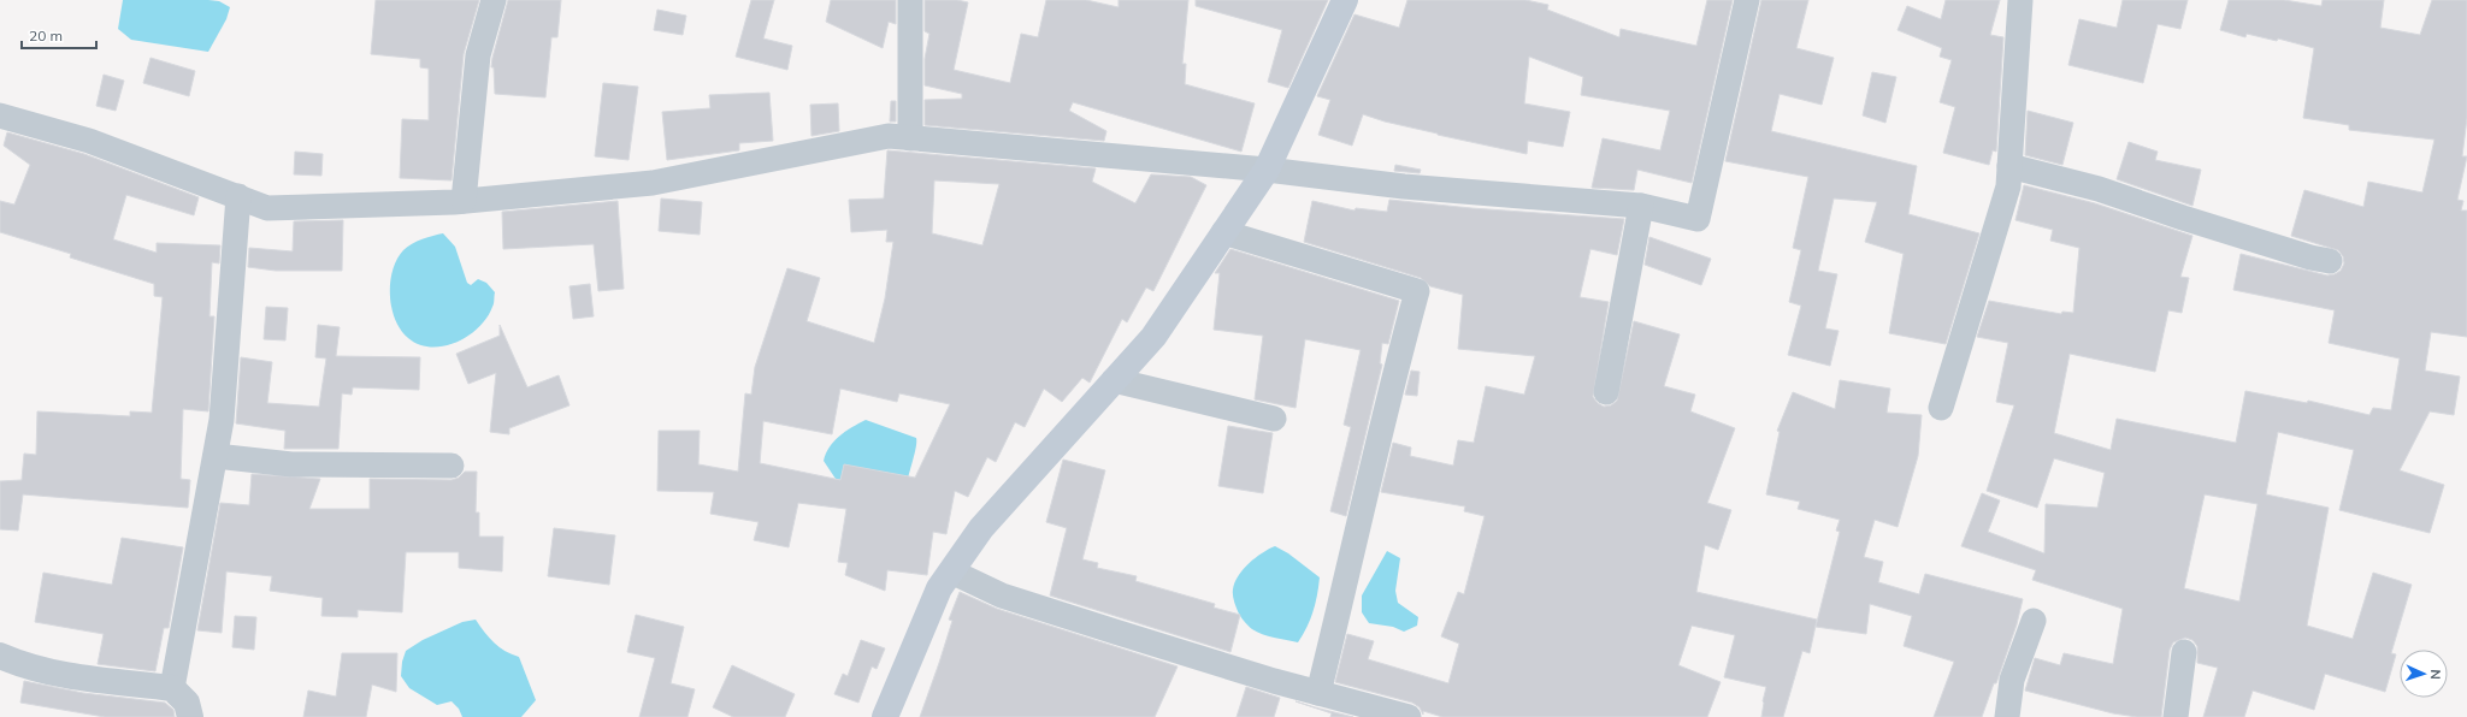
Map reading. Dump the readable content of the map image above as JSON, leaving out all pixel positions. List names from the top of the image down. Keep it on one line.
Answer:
{"scale_bar":"20 m","north":"right"}
